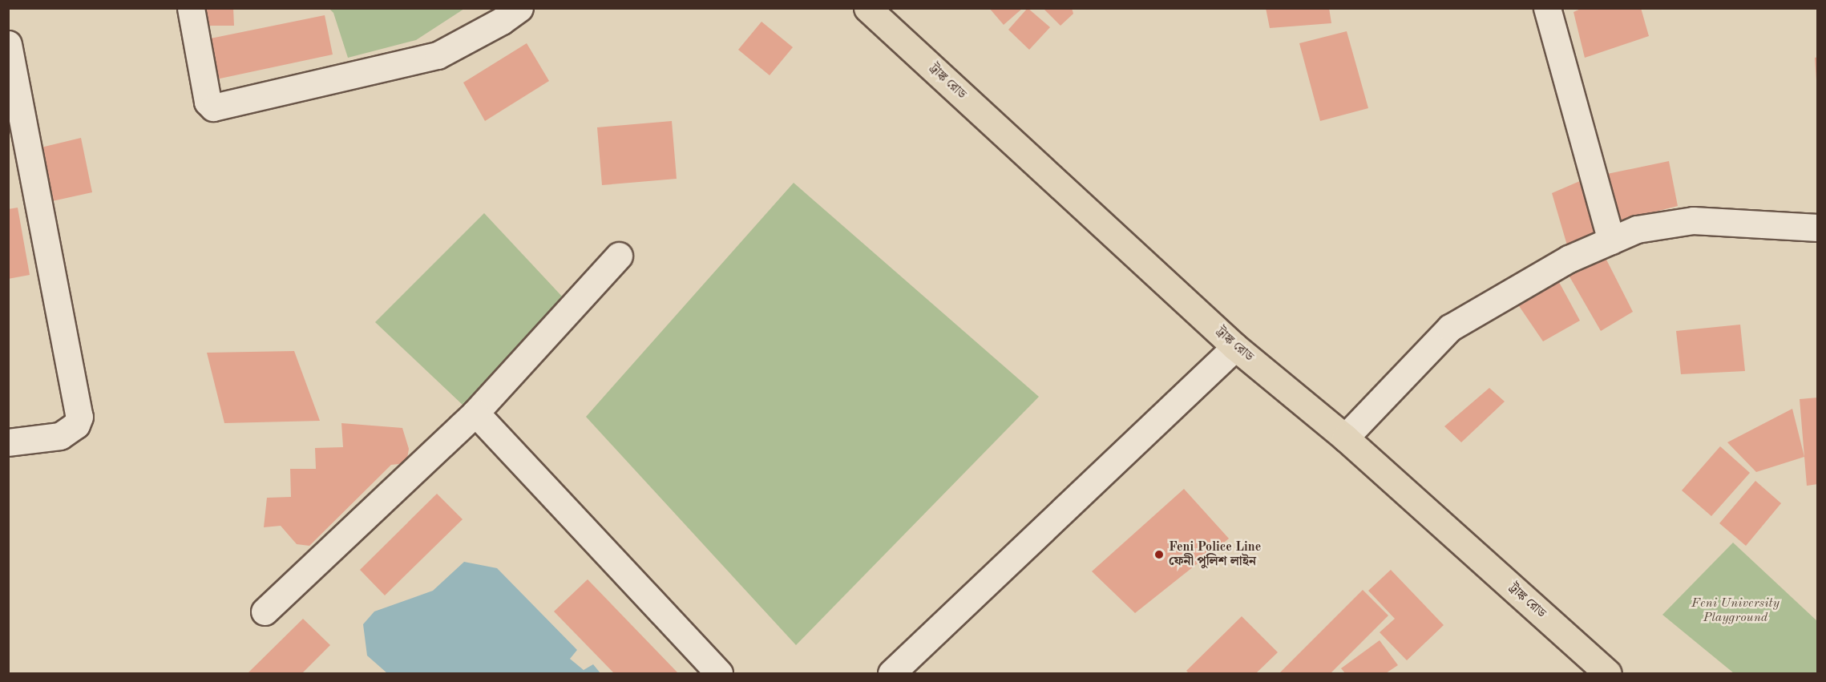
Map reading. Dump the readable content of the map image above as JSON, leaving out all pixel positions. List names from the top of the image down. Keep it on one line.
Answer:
{"streets":{"main road":["ট্রাঙ্ক রোড"]},"parks":["Feni University Playground"],"places":["Feni Police Line ফেনী পুলিশ লাইন"]}
